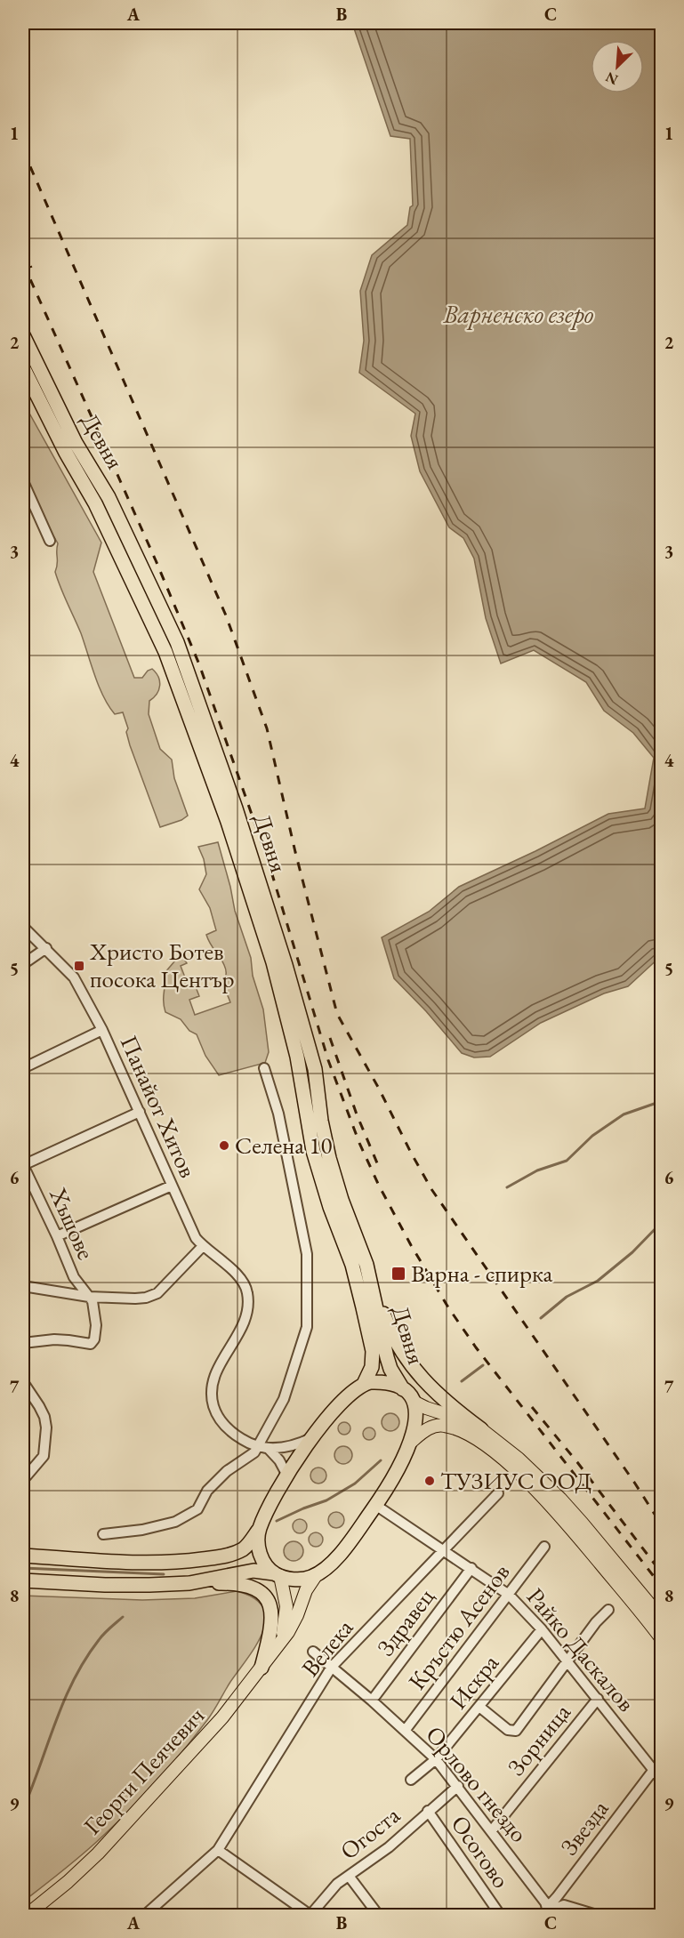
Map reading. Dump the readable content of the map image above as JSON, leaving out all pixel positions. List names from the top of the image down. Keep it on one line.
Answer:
{"streets":{"highway":["Девня"],"main road":["Георги Пеячевич"],"street":["Панайот Хитов","Хъшове","Здравец","Кръстю Асенов","Велека","Райко Даскалов","Искра","Зорница","Орлово гнездо","Звезда","Огоста","Осогово"]},"crossings":[["Здравец","Райко Даскалов"],["Здравец","Орлово гнездо"],["Кръстю Асенов","Райко Даскалов"],["Кръстю Асенов","Орлово гнездо"],["Велека","Райко Даскалов"],["Велека","Орлово гнездо"],["Райко Даскалов","Искра"],["Райко Даскалов","Зорница"],["Райко Даскалов","Звезда"],["Искра","Орлово гнездо"],["Зорница","Орлово гнездо"],["Орлово гнездо","Звезда"],["Орлово гнездо","Огоста"],["Огоста","Осогово"]],"water":["Варненско езеро"],"places":{"transit":["Христо Ботев посока Център","Варна - спирка"],"other":["Селена 10","ТУЗИУС ООД"]},"north":"bottom left","grid":{"columns":["A","B","C"],"rows":["1","2","3","4","5","6","7","8","9"]}}
